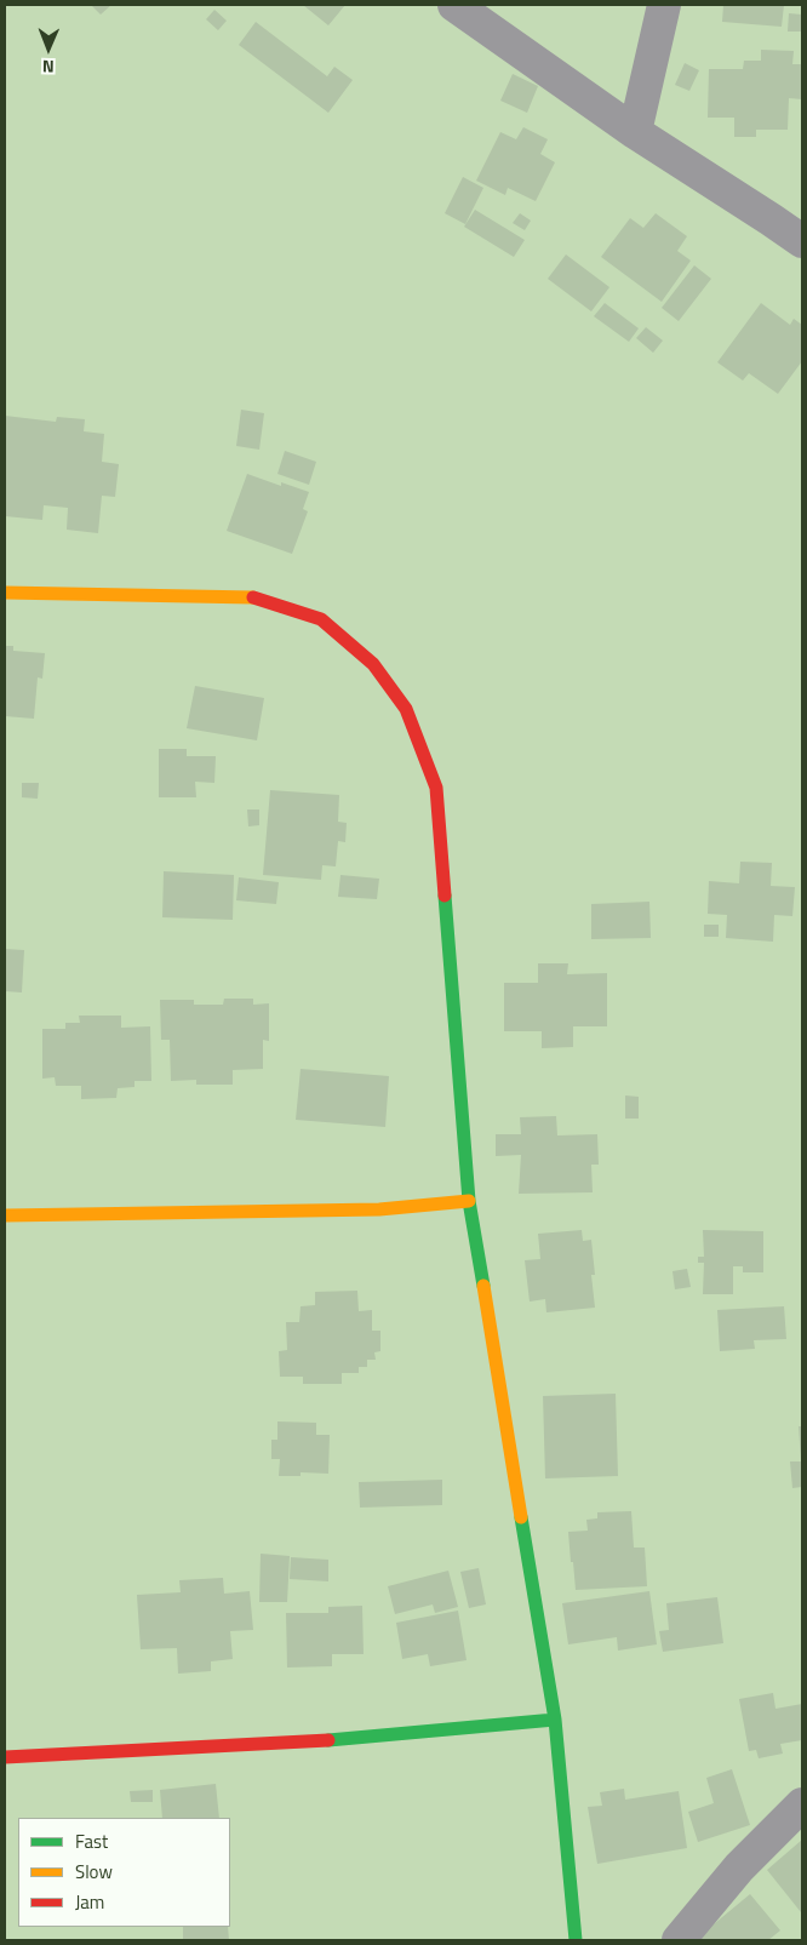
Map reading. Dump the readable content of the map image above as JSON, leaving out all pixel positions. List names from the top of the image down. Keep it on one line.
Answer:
{"legend":["Fast","Slow","Jam"],"north":"bottom"}
